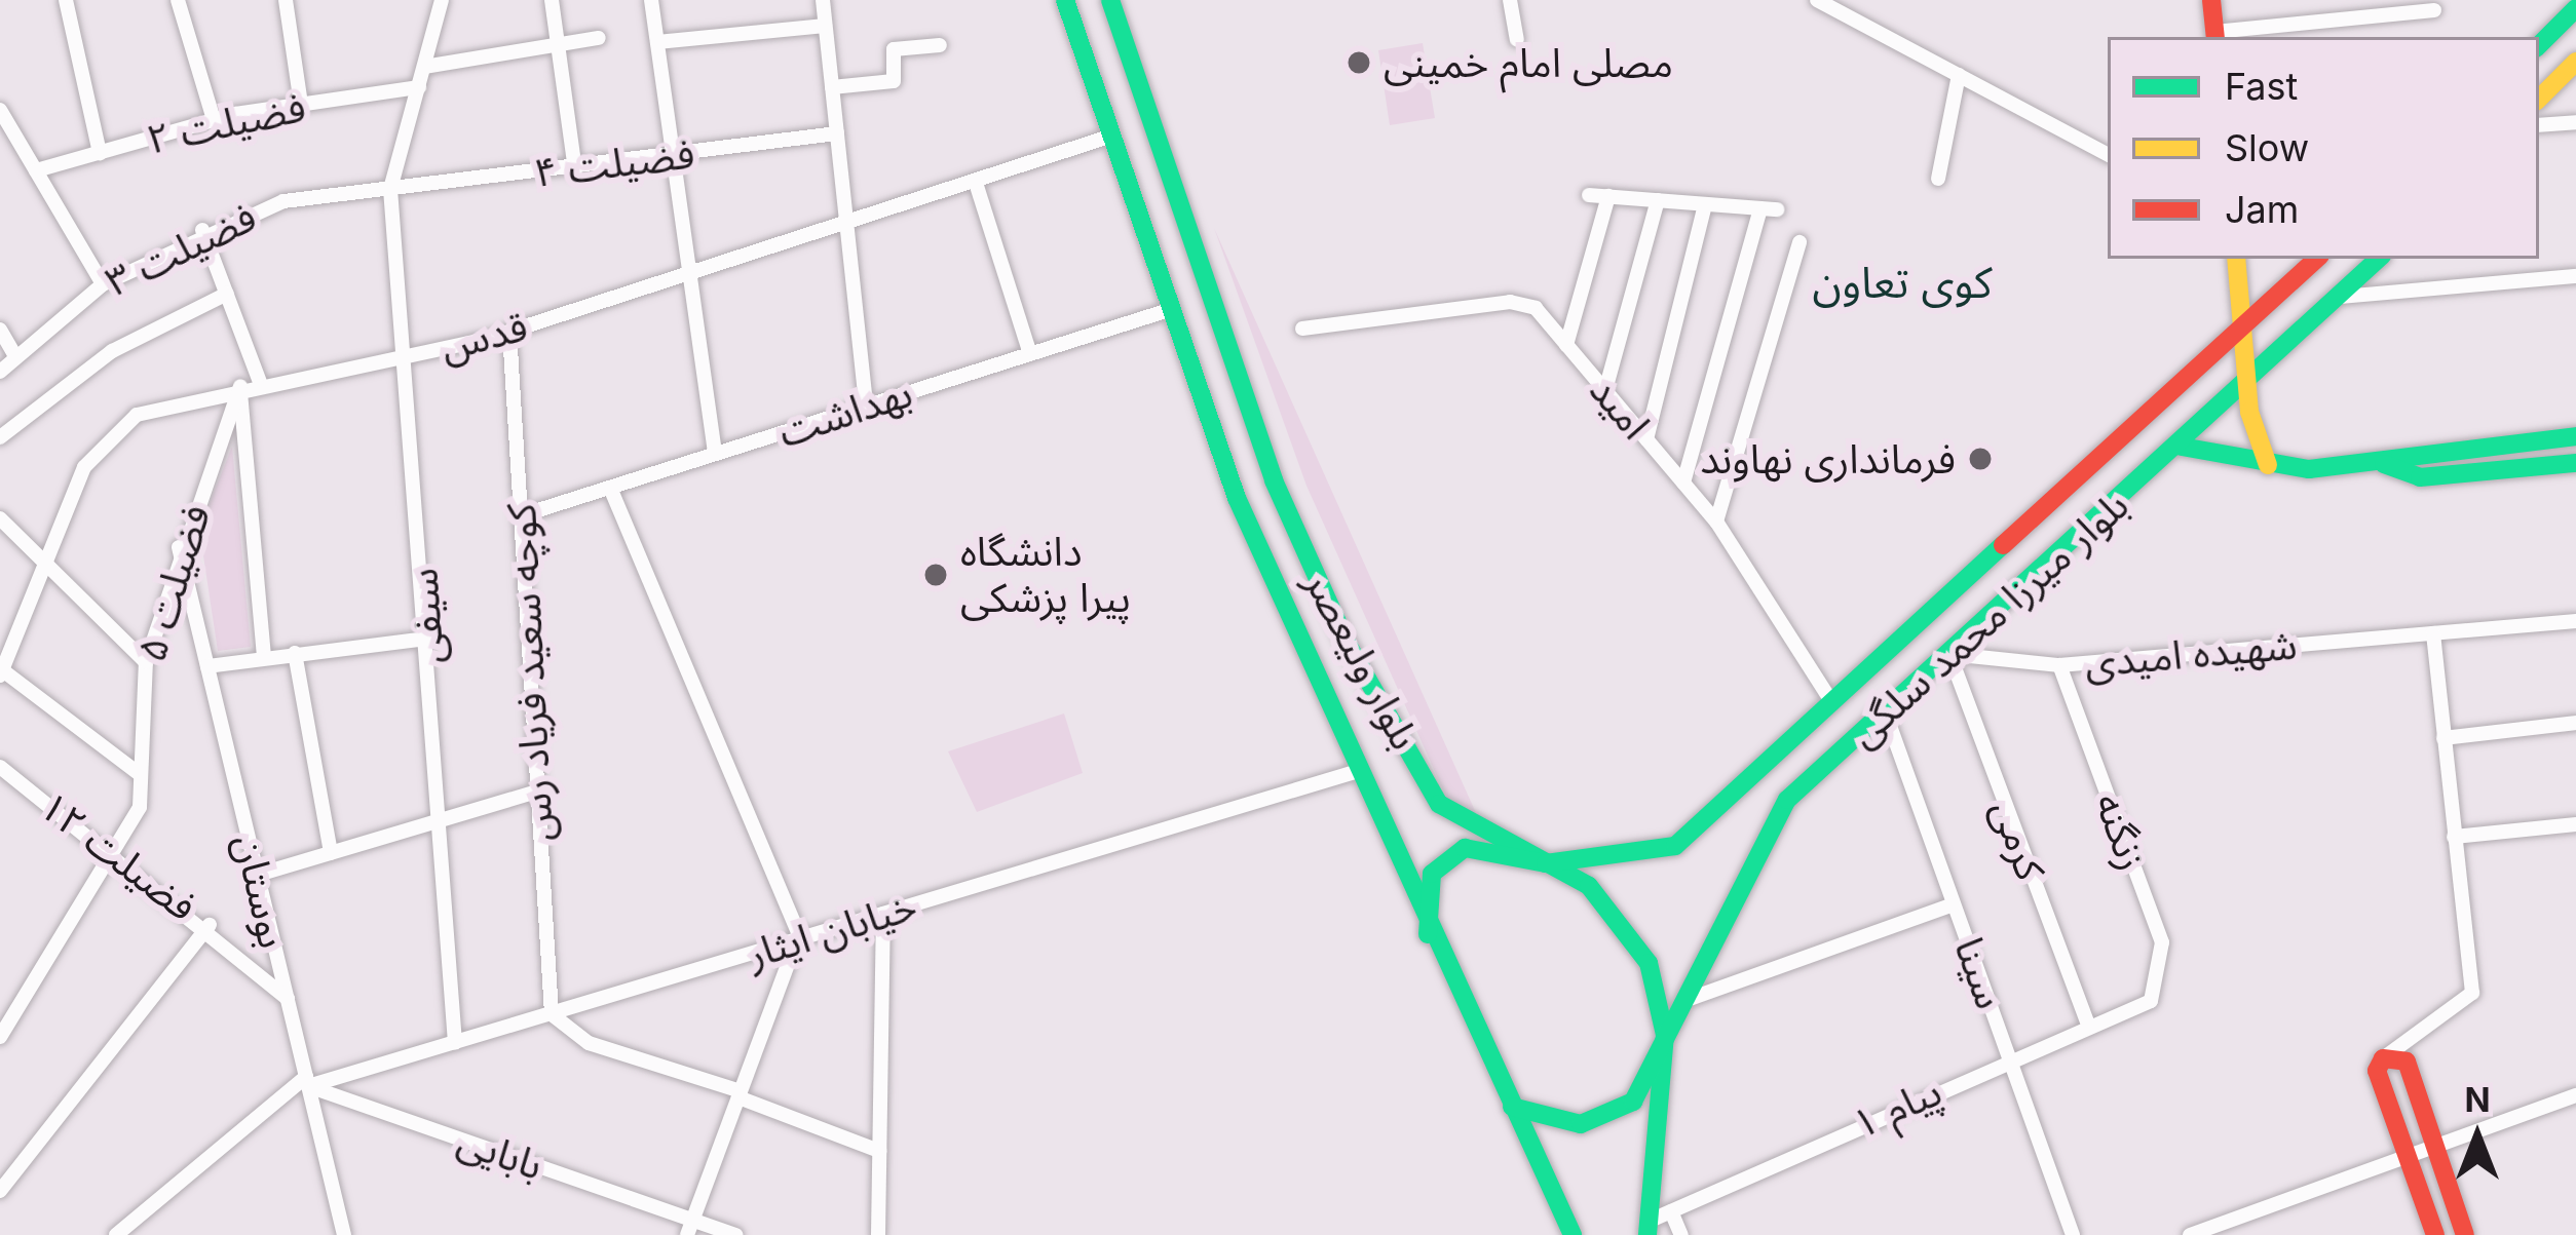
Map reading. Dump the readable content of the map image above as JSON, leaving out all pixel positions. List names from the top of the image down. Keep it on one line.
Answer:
{"streets":{"main road":["بلوار میرزا محمد سلگی","بلوار ولیعصر"],"street":["فضیلت ۲","فضیلت ۴","فضیلت ۳","قدس","امید","بهداشت","فضیلت ۵","سیفی","شهیده امیدی","کوچه سعید فریاد رس","زنگنه","کرمی","فضیلت ۱۲","بوستان","خیابان ایثار","سینا","پیام ۱","بابایی"]},"crossings":[["فضیلت ۴","فضیلت ۳"],["فضیلت ۴","سیفی"],["فضیلت ۳","سیفی"],["قدس","فضیلت ۵"],["قدس","سیفی"],["قدس","بلوار ولیعصر"],["قدس","کوچه سعید فریاد رس"],["امید","بلوار میرزا محمد سلگی"],["بهداشت","بلوار ولیعصر"],["بهداشت","کوچه سعید فریاد رس"],["فضیلت ۵","فضیلت ۱۲"],["فضیلت ۵","بوستان"],["سیفی","خیابان ایثار"],["بلوار میرزا محمد سلگی","شهیده امیدی"],["بلوار میرزا محمد سلگی","بلوار ولیعصر"],["بلوار میرزا محمد سلگی","کرمی"],["بلوار میرزا محمد سلگی","سینا"],["شهیده امیدی","زنگنه"],["شهیده امیدی","کرمی"],["بلوار ولیعصر","خیابان ایثار"],["بلوار ولیعصر","پیام ۱"],["کوچه سعید فریاد رس","خیابان ایثار"],["زنگنه","پیام ۱"],["کرمی","پیام ۱"],["فضیلت ۱۲","بوستان"],["بوستان","خیابان ایثار"],["بوستان","بابایی"],["خیابان ایثار","بابایی"],["سینا","پیام ۱"]],"districts":["کوی تعاون"],"places":["مصلی امام خمینی","فرمانداری نهاوند","دانشگاه پیرا پزشکی"],"legend":["Fast","Slow","Jam"],"north":"top"}
